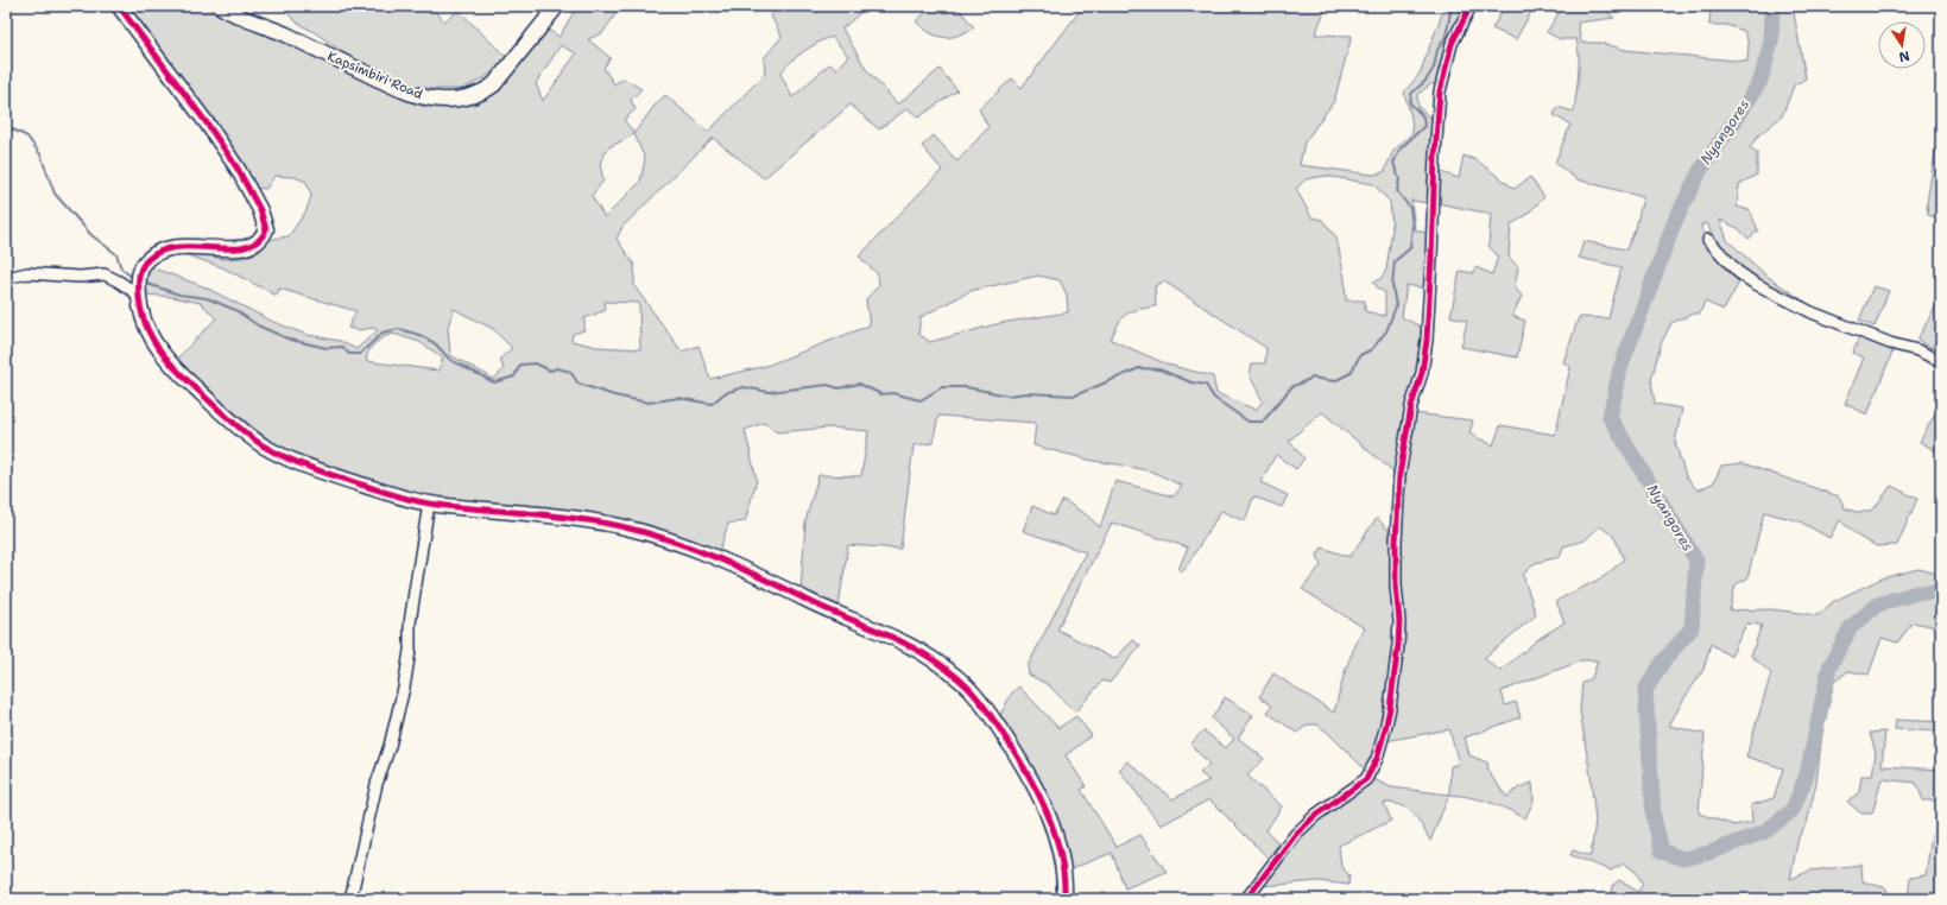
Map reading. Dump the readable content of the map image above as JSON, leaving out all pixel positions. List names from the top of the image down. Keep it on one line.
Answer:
{"streets":{"street":["Kapsimbiri Road"]},"water":["Nyangores"],"north":"bottom"}
